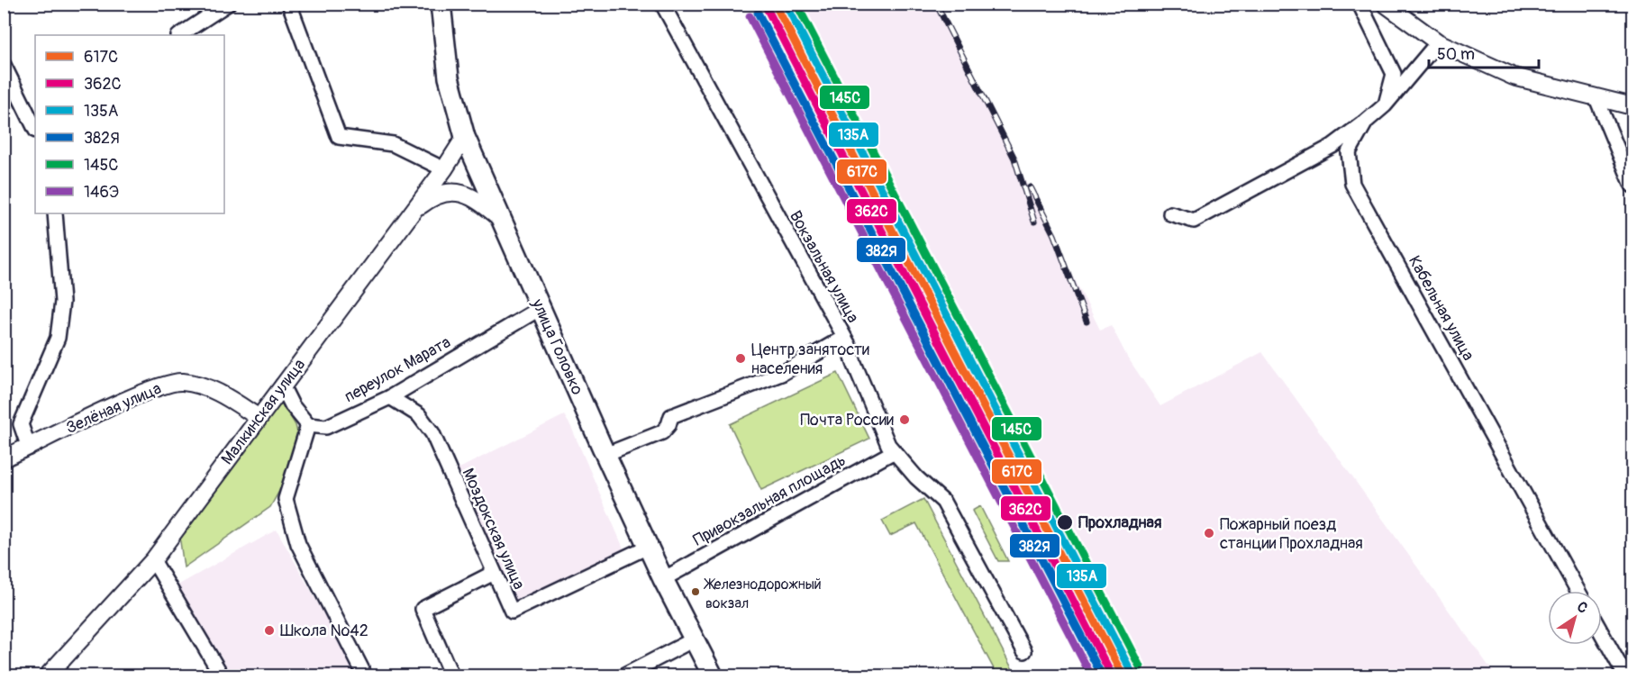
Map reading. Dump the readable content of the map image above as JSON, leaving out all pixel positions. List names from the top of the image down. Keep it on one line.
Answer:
{"streets":{"main road":["улица Головко"],"street":["Вокзальная улица","Кабельная улица","переулок Марата","Зелёная улица","Малкинская улица","Привокзальная площадь","Моздокская улица"]},"crossings":[["Вокзальная улица","Привокзальная площадь"],["улица Головко","переулок Марата"],["улица Головко","Малкинская улица"],["улица Головко","Привокзальная площадь"],["улица Головко","Моздокская улица"],["переулок Марата","Моздокская улица"],["Зелёная улица","Малкинская улица"]],"places":["Центр занятости населения","Почта России","Прохладная","Пожарный поезд станции Прохладная","Железнодорожный вокзал","Школа №42"],"lines":["transit line 617C","transit line 135А","transit line 145С","transit line 362С","transit line 382Я","transit line 146Э"],"legend":["617C","362С","135А","382Я","145С","146Э"],"scale_bar":"50 m","north":"top right"}
